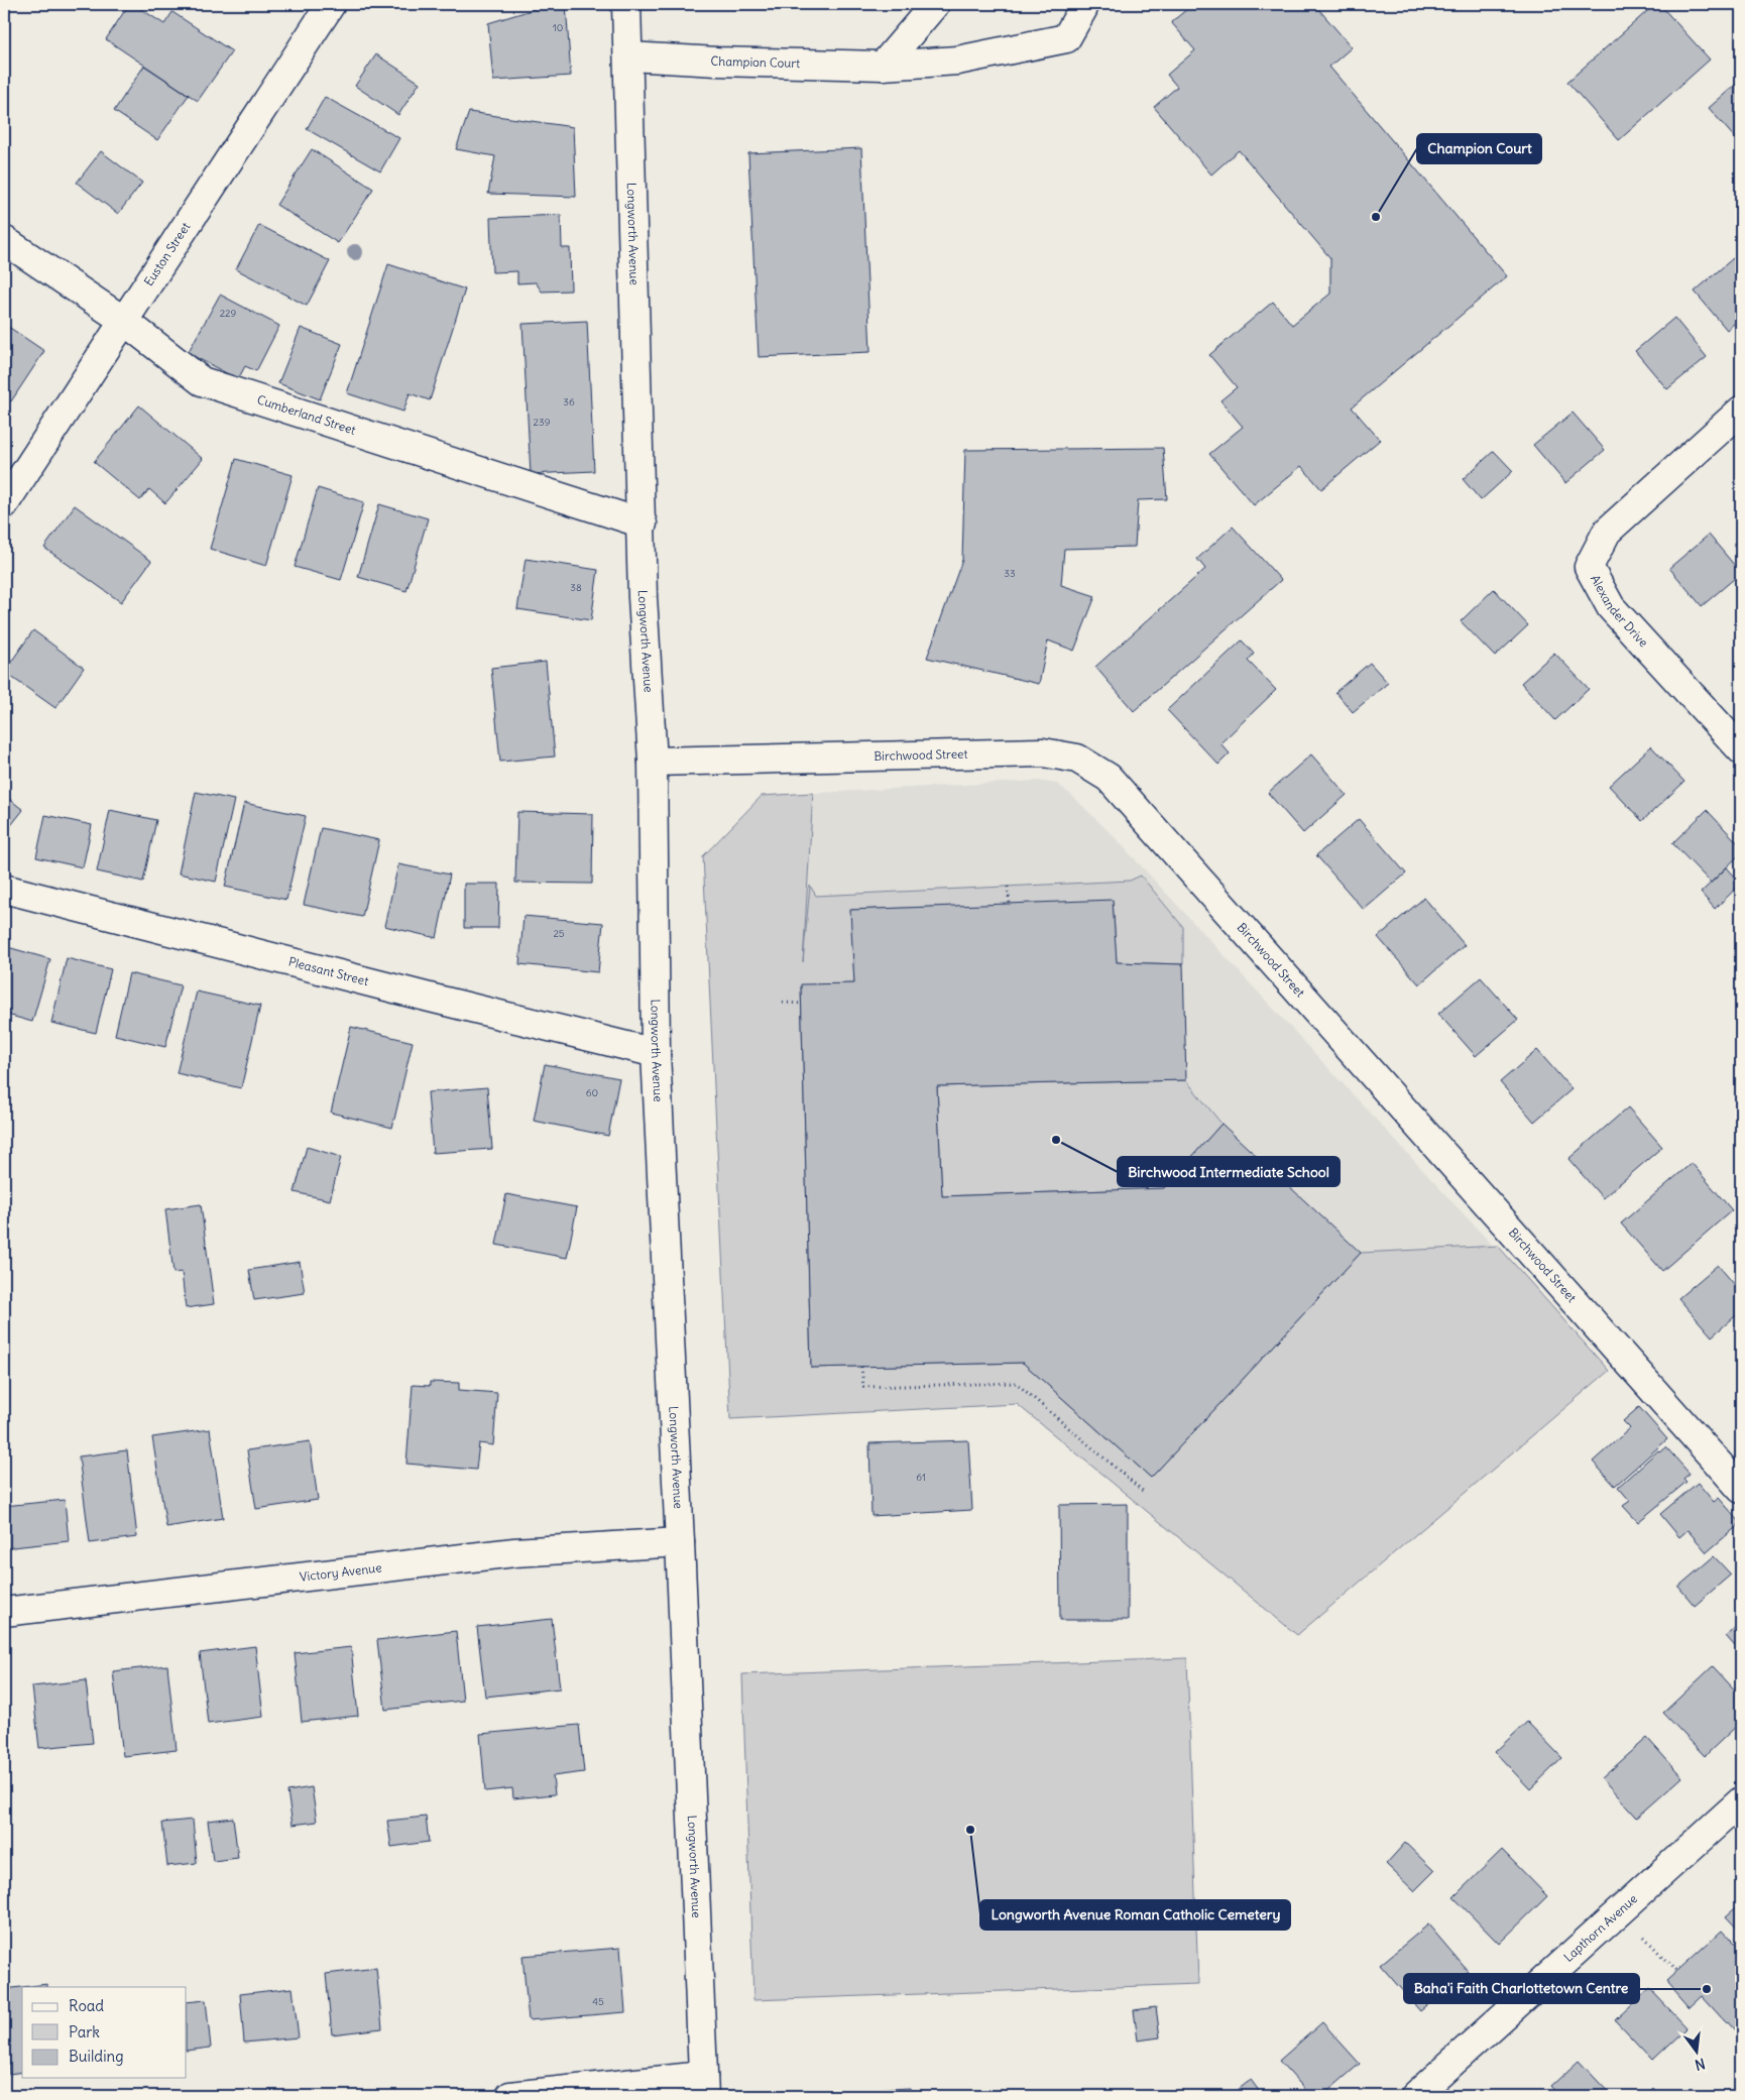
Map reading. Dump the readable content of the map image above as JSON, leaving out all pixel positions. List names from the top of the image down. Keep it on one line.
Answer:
{"streets":{"street":["Champion Court","Longworth Avenue","Euston Street","Cumberland Street","Alexander Drive","Birchwood Street","Pleasant Street","Victory Avenue","Lapthorn Avenue"]},"crossings":[["Champion Court","Longworth Avenue"],["Longworth Avenue","Cumberland Street"],["Longworth Avenue","Birchwood Street"],["Longworth Avenue","Pleasant Street"],["Longworth Avenue","Victory Avenue"],["Euston Street","Cumberland Street"]],"places":["Champion Court","Birchwood Intermediate School","Longworth Avenue Roman Catholic Cemetery","Baha'i Faith Charlottetown Centre"],"house_numbers":["10","229","36","239","33","38","25","60","61","45"],"legend":["Road","Park","Building"],"north":"bottom"}
